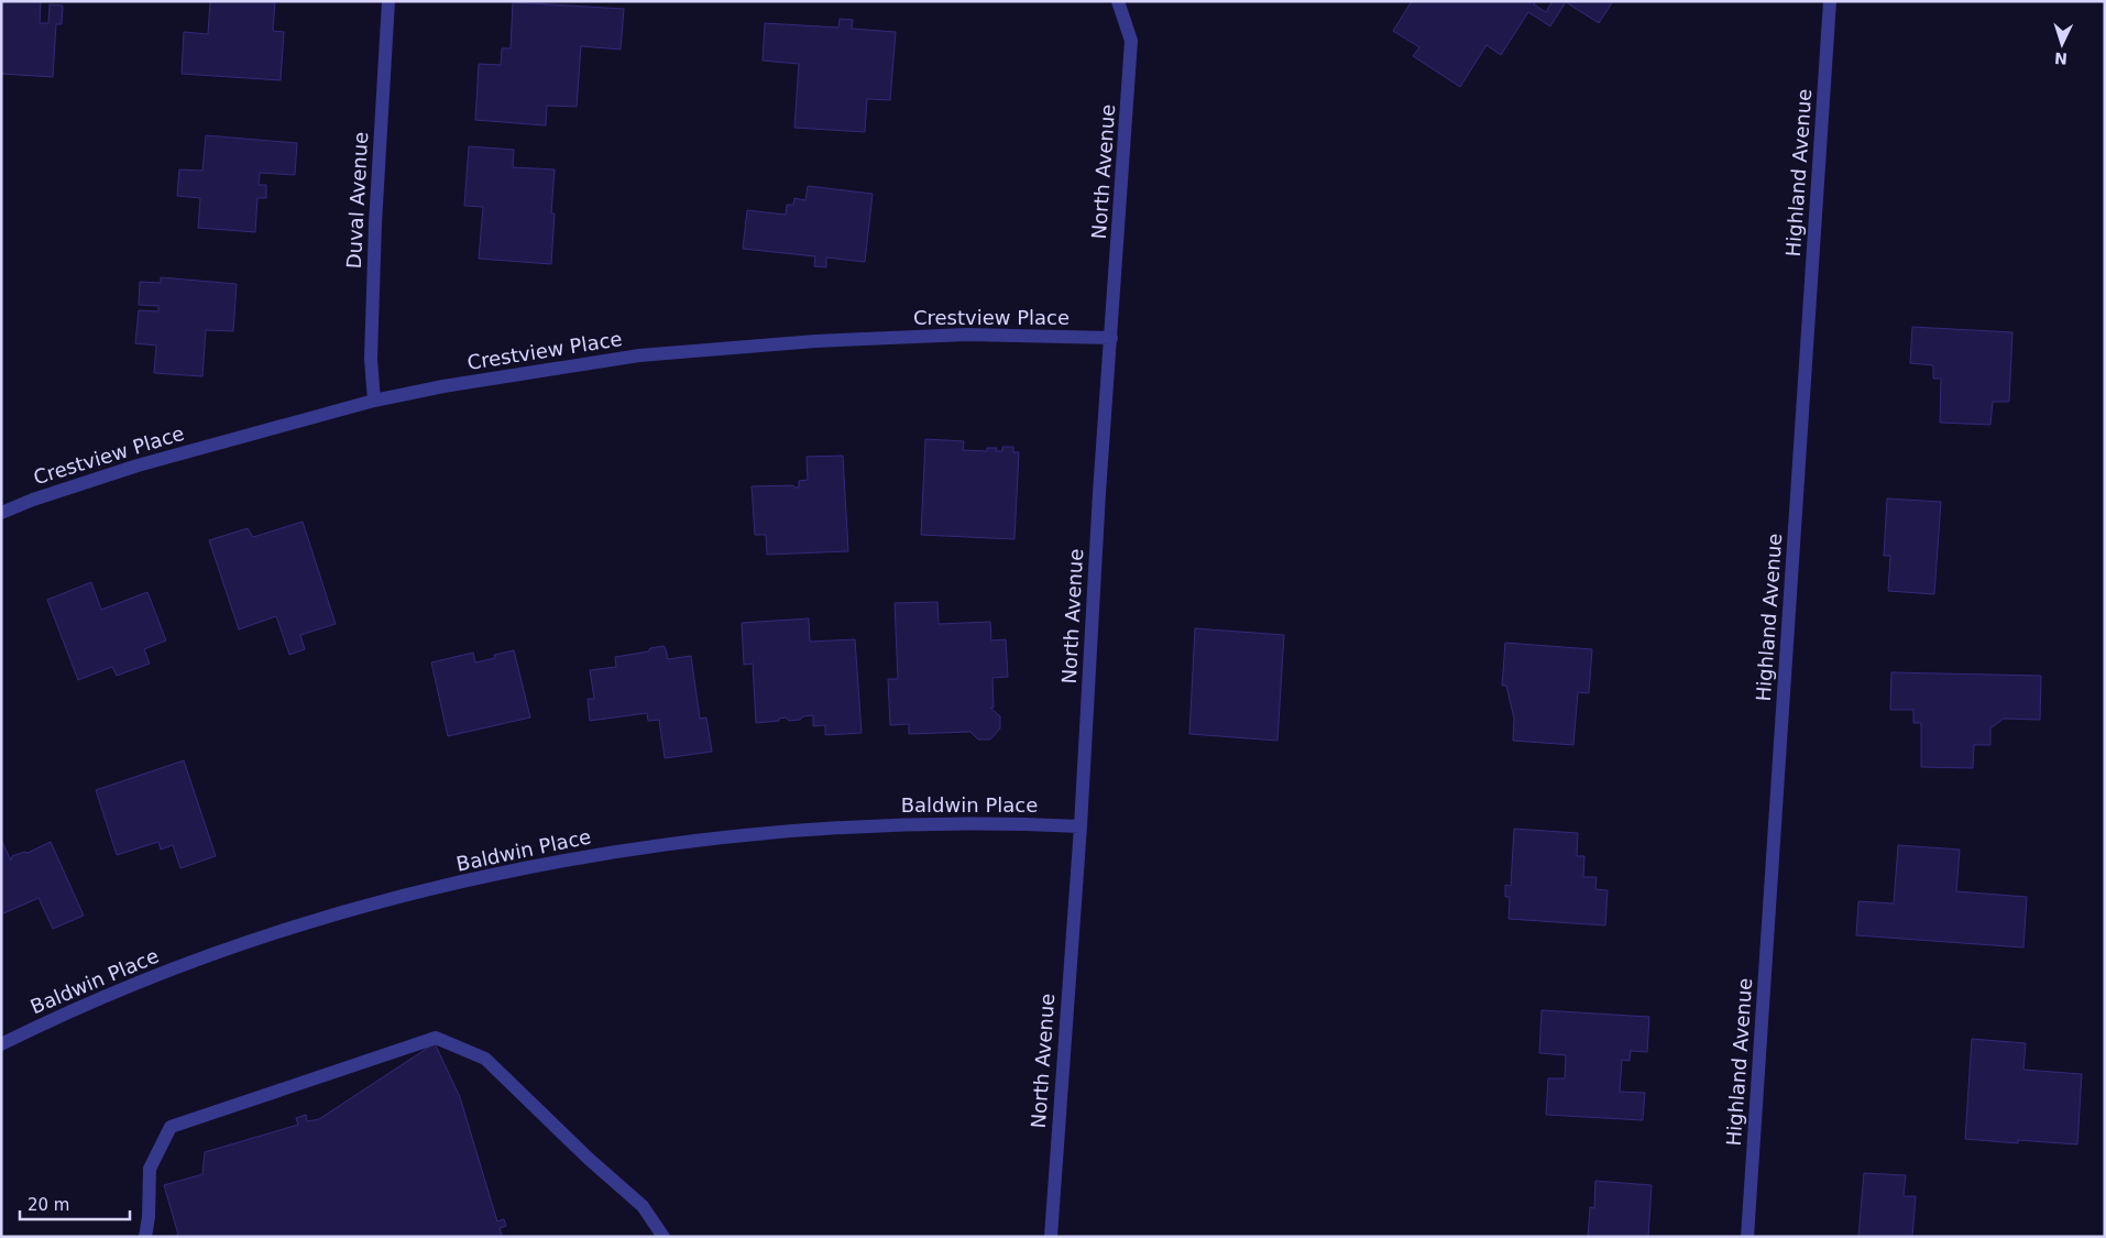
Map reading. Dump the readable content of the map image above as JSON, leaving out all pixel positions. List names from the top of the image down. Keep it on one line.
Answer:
{"streets":{"street":["North Avenue","Highland Avenue","Duval Avenue","Crestview Place","Baldwin Place"]},"crossings":[["North Avenue","Crestview Place"],["North Avenue","Baldwin Place"],["Duval Avenue","Crestview Place"]],"scale_bar":"20 m","north":"bottom"}
